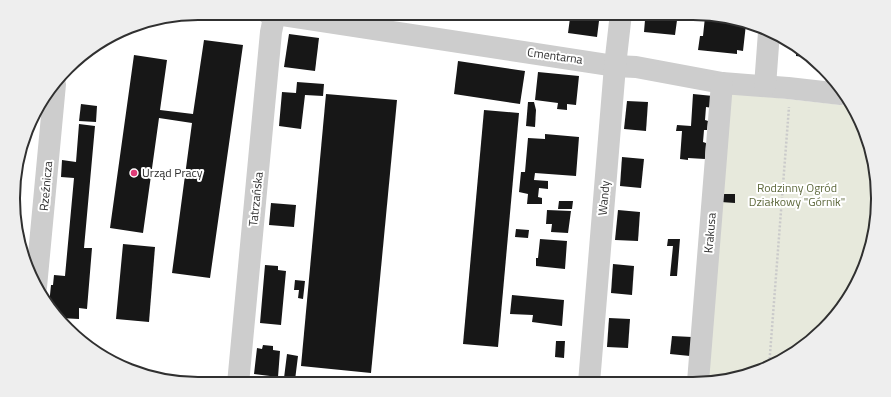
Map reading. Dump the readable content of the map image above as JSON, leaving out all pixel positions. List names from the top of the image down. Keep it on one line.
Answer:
{"streets":{"street":["Cmentarna","Rzeźnicza","Wandy","Tatrzańska","Krakusa"]},"crossings":[["Cmentarna","Wandy"],["Cmentarna","Krakusa"]],"parks":["Rodzinny Ogród Działkowy \"Górnik\""],"places":["Urząd Pracy"]}
